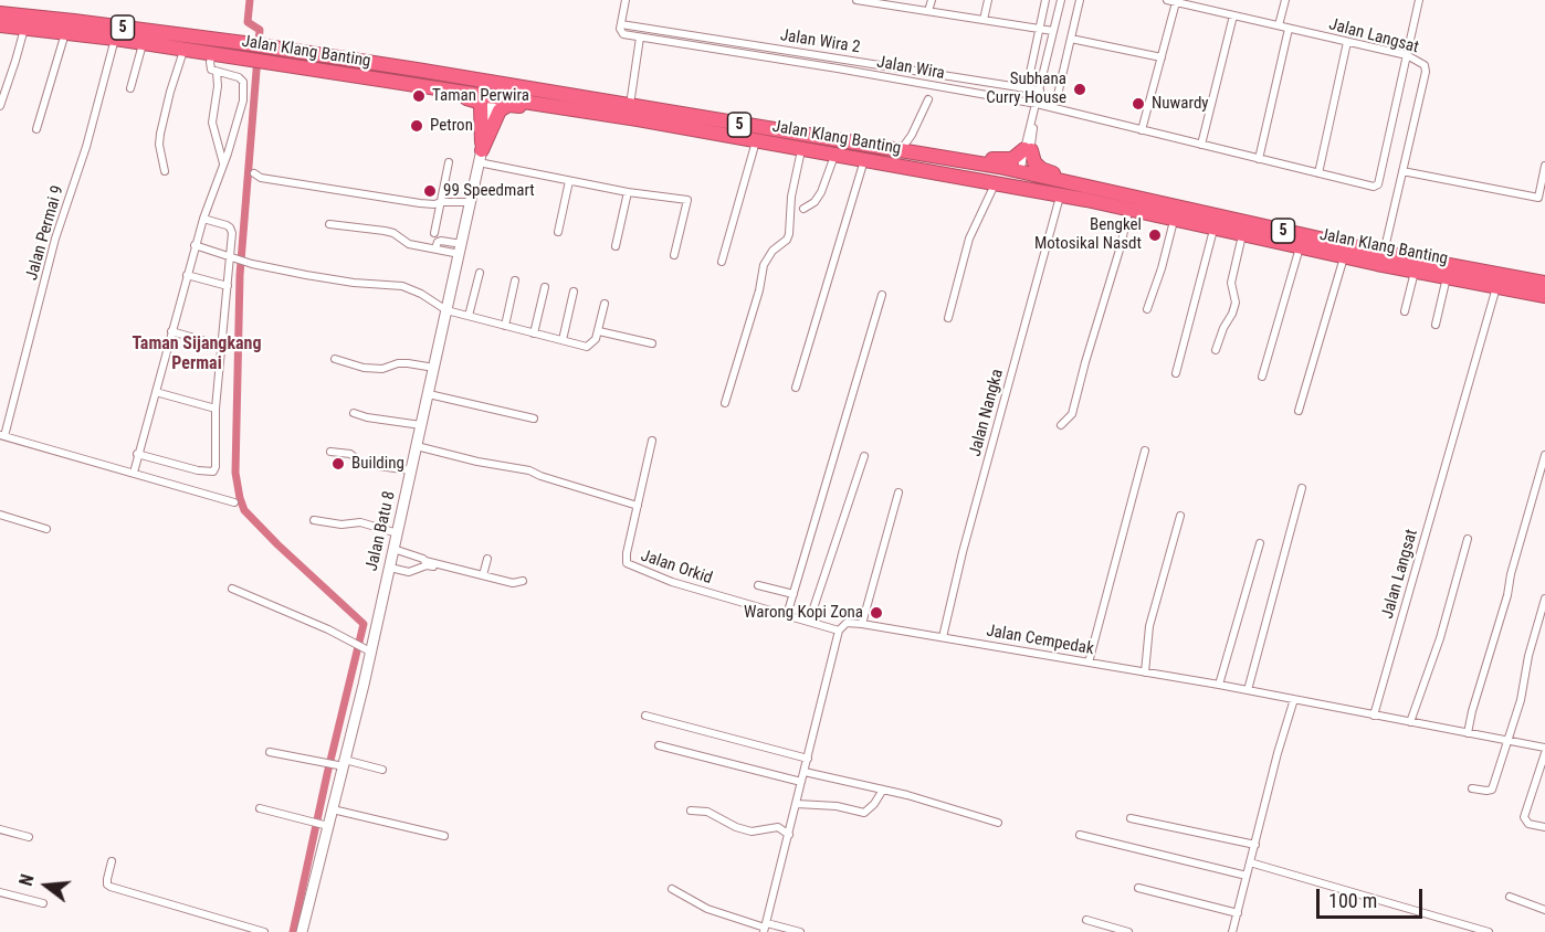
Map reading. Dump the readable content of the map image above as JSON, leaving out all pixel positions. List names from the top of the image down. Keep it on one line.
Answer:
{"streets":{"highway":["5","Jalan Klang Banting"],"street":["Jalan Langsat","Jalan Wira 2","Jalan Wira","Jalan Permai 9","Jalan Nangka","Jalan Batu 8","Jalan Orkid","Jalan Cempedak"]},"crossings":[["Jalan Langsat","Jalan Klang Banting"],["Jalan Langsat","Jalan Cempedak"],["Jalan Wira 2","Jalan Wira"],["Jalan Klang Banting","Jalan Permai 9"],["Jalan Klang Banting","Jalan Nangka"],["Jalan Klang Banting","Jalan Batu 8"],["Jalan Nangka","Jalan Cempedak"],["Jalan Orkid","Jalan Cempedak"]],"districts":["Taman Sijangkang Permai"],"places":["Subhana Curry House","Taman Perwira","Nuwardy","Petron","99 Speedmart","Bengkel Motosikal Nasdt","Building","Warong Kopi Zona"],"scale_bar":"100 m","north":"left"}
